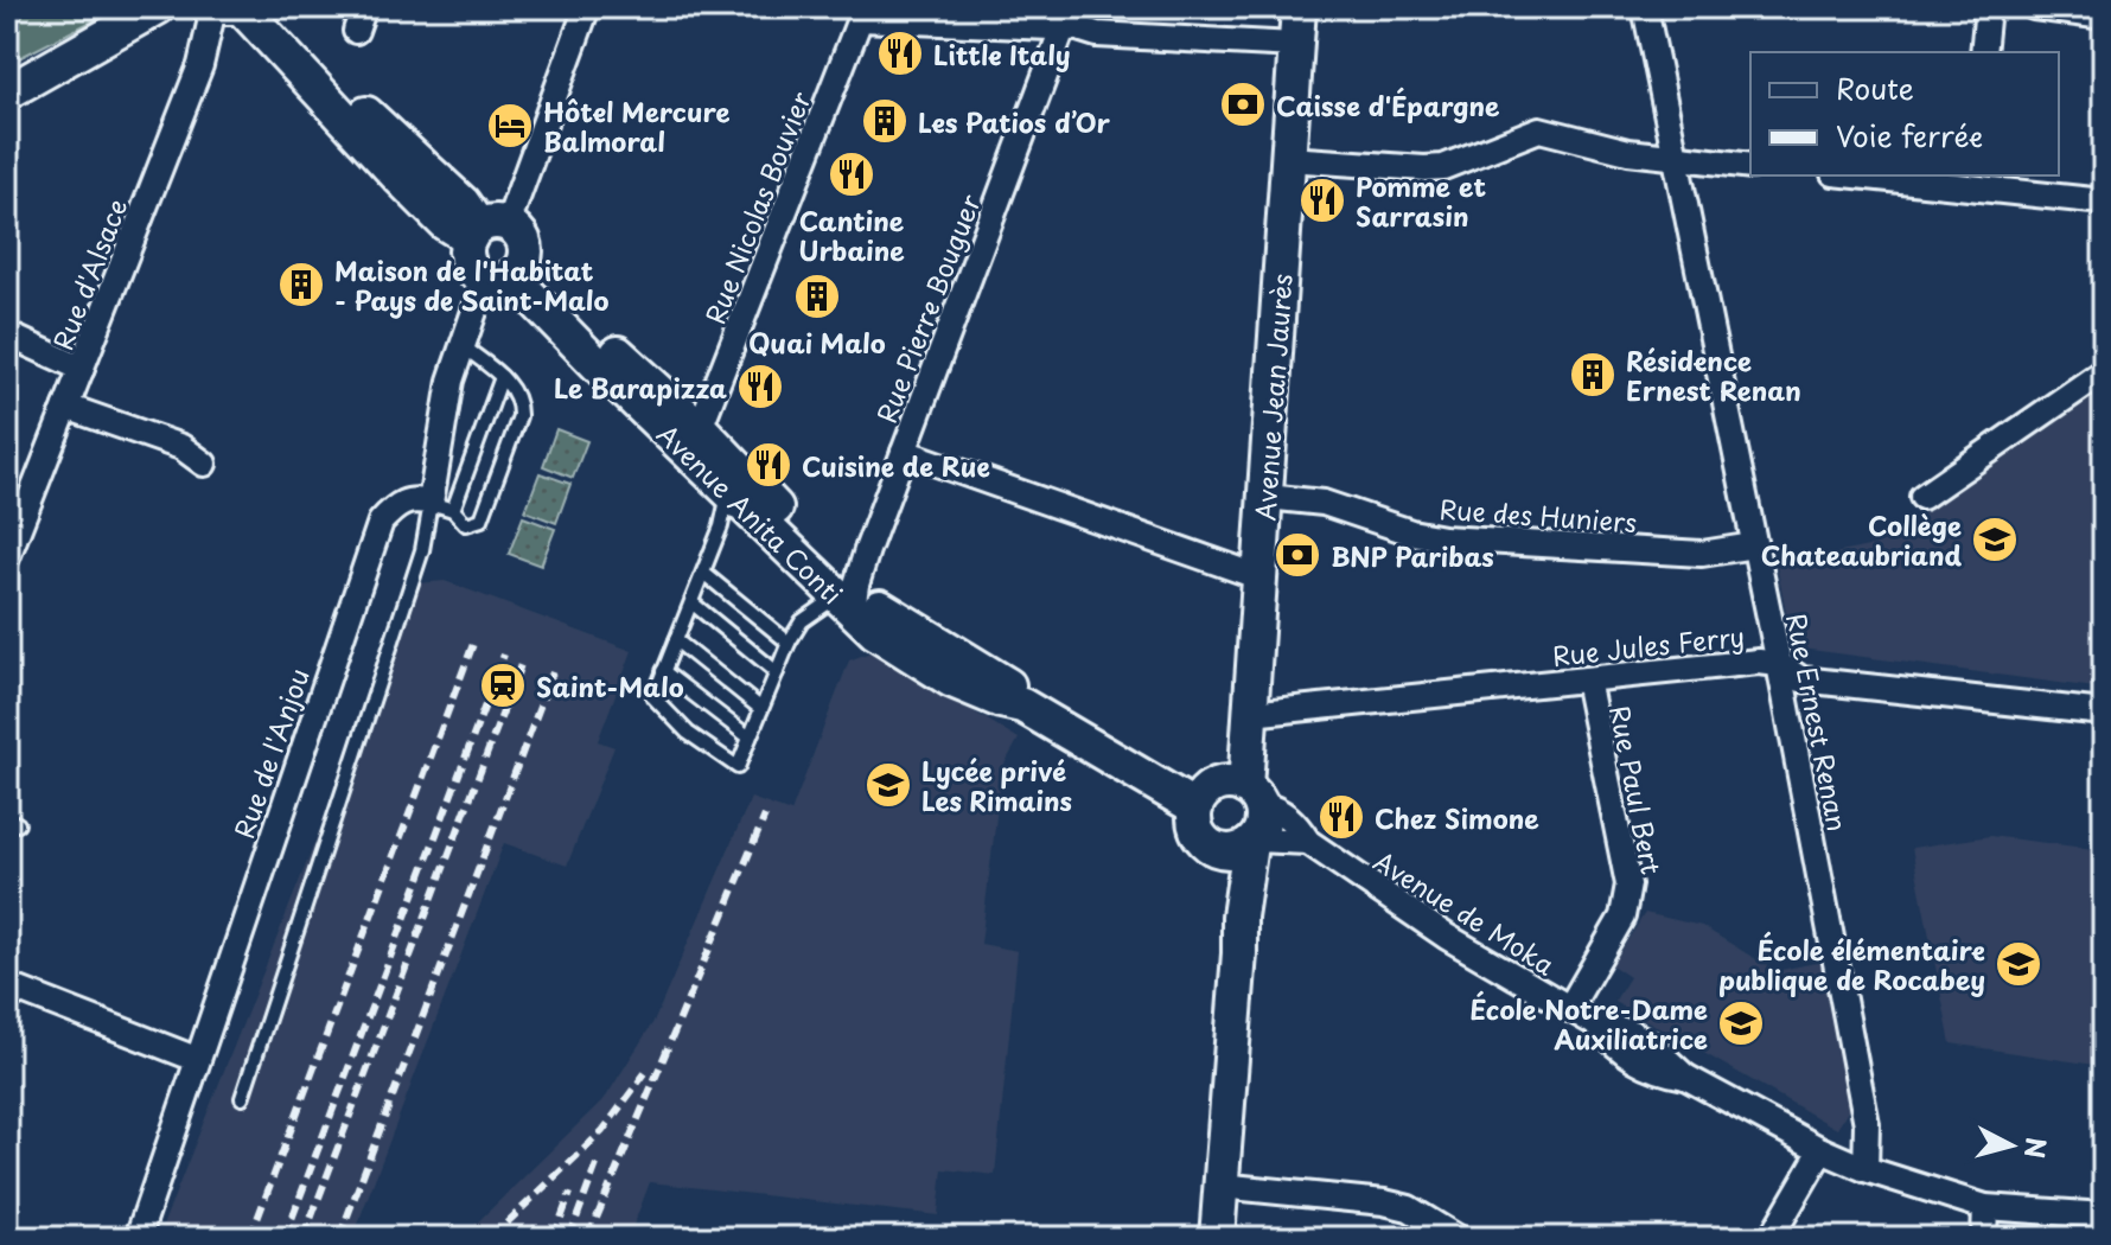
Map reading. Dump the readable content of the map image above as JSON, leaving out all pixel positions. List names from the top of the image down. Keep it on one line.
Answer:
{"streets":{"street":["Rue Nicolas Bouvier","Rue d'Alsace","Rue Pierre Bouguer","Avenue Jean Jaurès","Avenue Anita Conti","Rue des Huniers","Rue Jules Ferry","Rue Ernest Renan","Rue de l'Anjou","Rue Paul Bert","Avenue de Moka"]},"crossings":[["Rue Nicolas Bouvier","Avenue Anita Conti"],["Rue Pierre Bouguer","Avenue Anita Conti"],["Avenue Jean Jaurès","Avenue Anita Conti"],["Avenue Jean Jaurès","Rue des Huniers"],["Avenue Jean Jaurès","Rue Jules Ferry"],["Avenue Jean Jaurès","Avenue de Moka"],["Avenue Anita Conti","Avenue de Moka"],["Rue des Huniers","Rue Ernest Renan"],["Rue Jules Ferry","Rue Ernest Renan"],["Rue Jules Ferry","Rue Paul Bert"],["Rue Ernest Renan","Avenue de Moka"],["Rue Paul Bert","Avenue de Moka"]],"places":{"restaurant":["Little Italy","Cantine Urbaine","Pomme et Sarrasin","Le Barapizza","Cuisine de Rue","Chez Simone"],"bank":["Caisse d'Épargne","BNP Paribas"],"building":["Les Patios d’Or","Maison de l'Habitat - Pays de Saint-Malo","Quai Malo","Résidence Ernest Renan"],"hotel":["Hôtel Mercure Balmoral"],"school or university":["Collège Chateaubriand","Lycée privé Les Rimains","École élémentaire publique de Rocabey","École Notre-Dame Auxiliatrice"],"station":["Saint-Malo"]},"legend":["Route","Voie ferrée"],"north":"right"}
